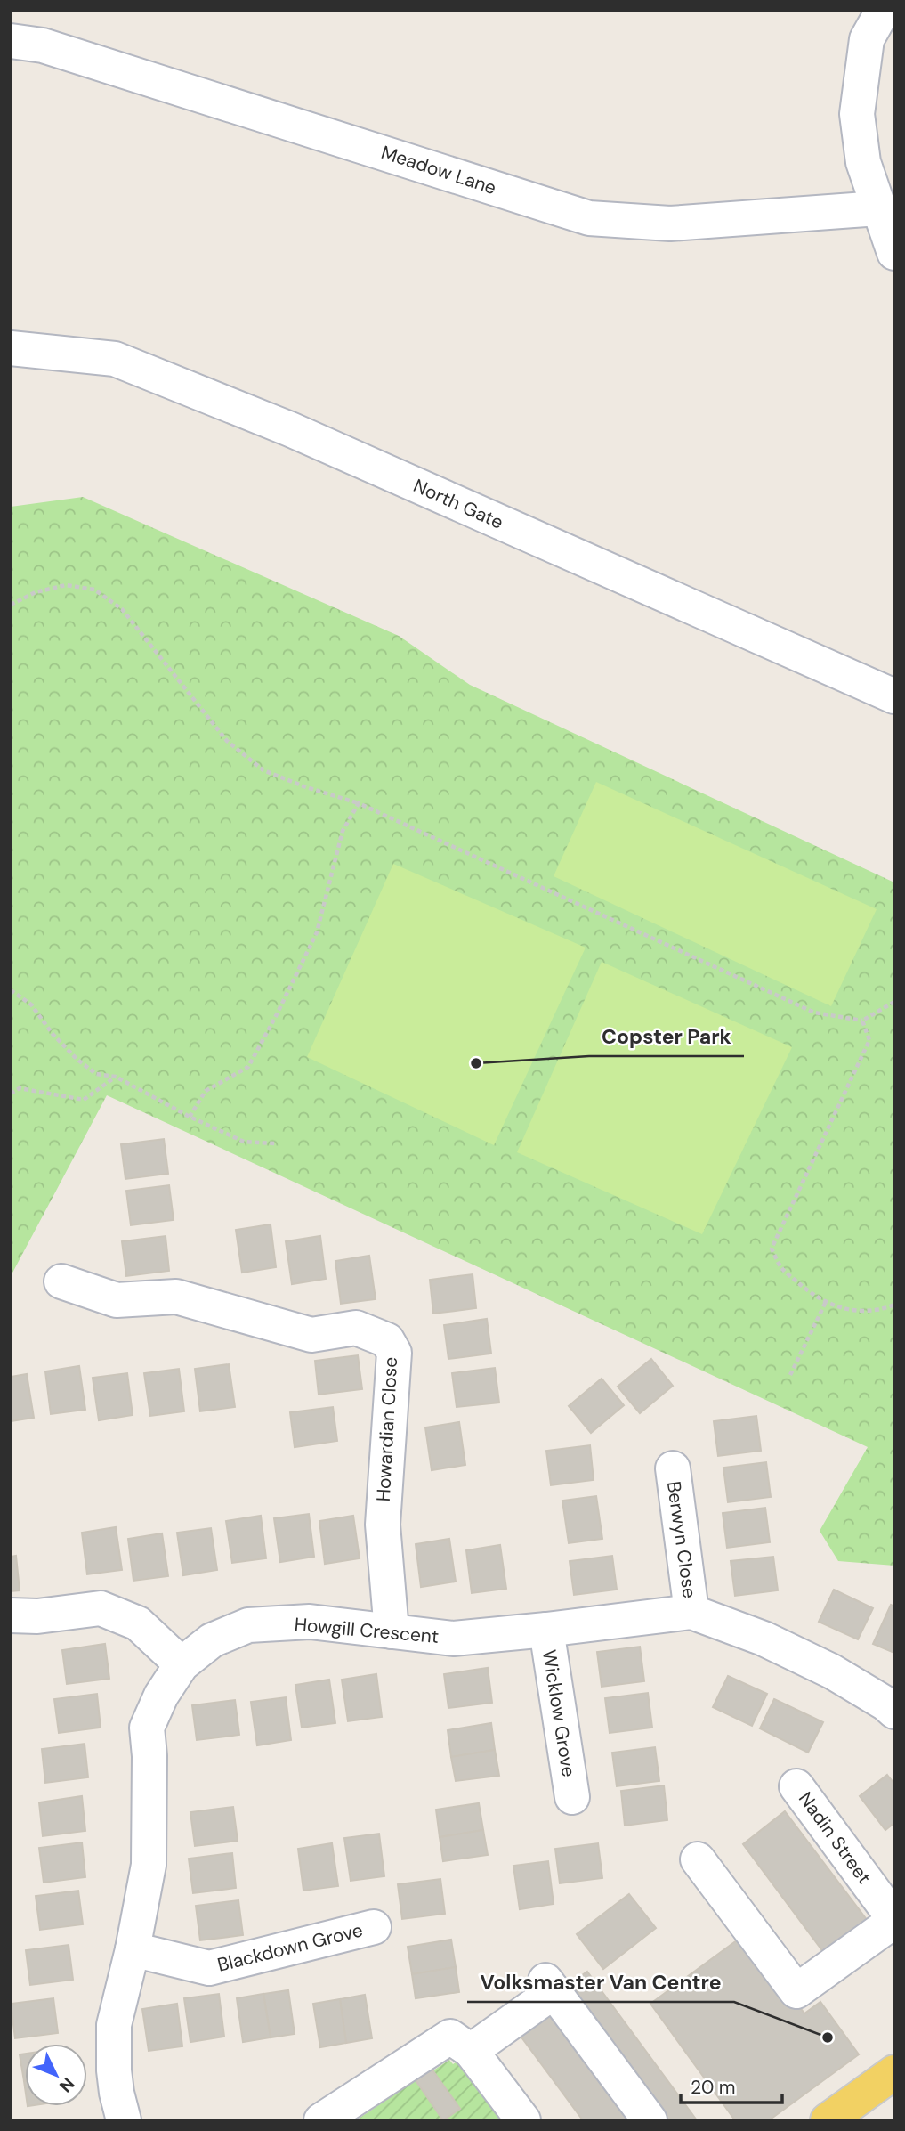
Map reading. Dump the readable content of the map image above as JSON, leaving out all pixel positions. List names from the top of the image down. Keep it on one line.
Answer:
{"streets":{"street":["Meadow Lane","North Gate","Howardian Close","Berwyn Close","Howgill Crescent","Wicklow Grove","Nadin Street","Blackdown Grove"]},"crossings":[["Howardian Close","Howgill Crescent"],["Berwyn Close","Howgill Crescent"],["Howgill Crescent","Wicklow Grove"],["Howgill Crescent","Blackdown Grove"]],"places":["Copster Park","Volksmaster Van Centre"],"scale_bar":"20 m","north":"bottom right"}
